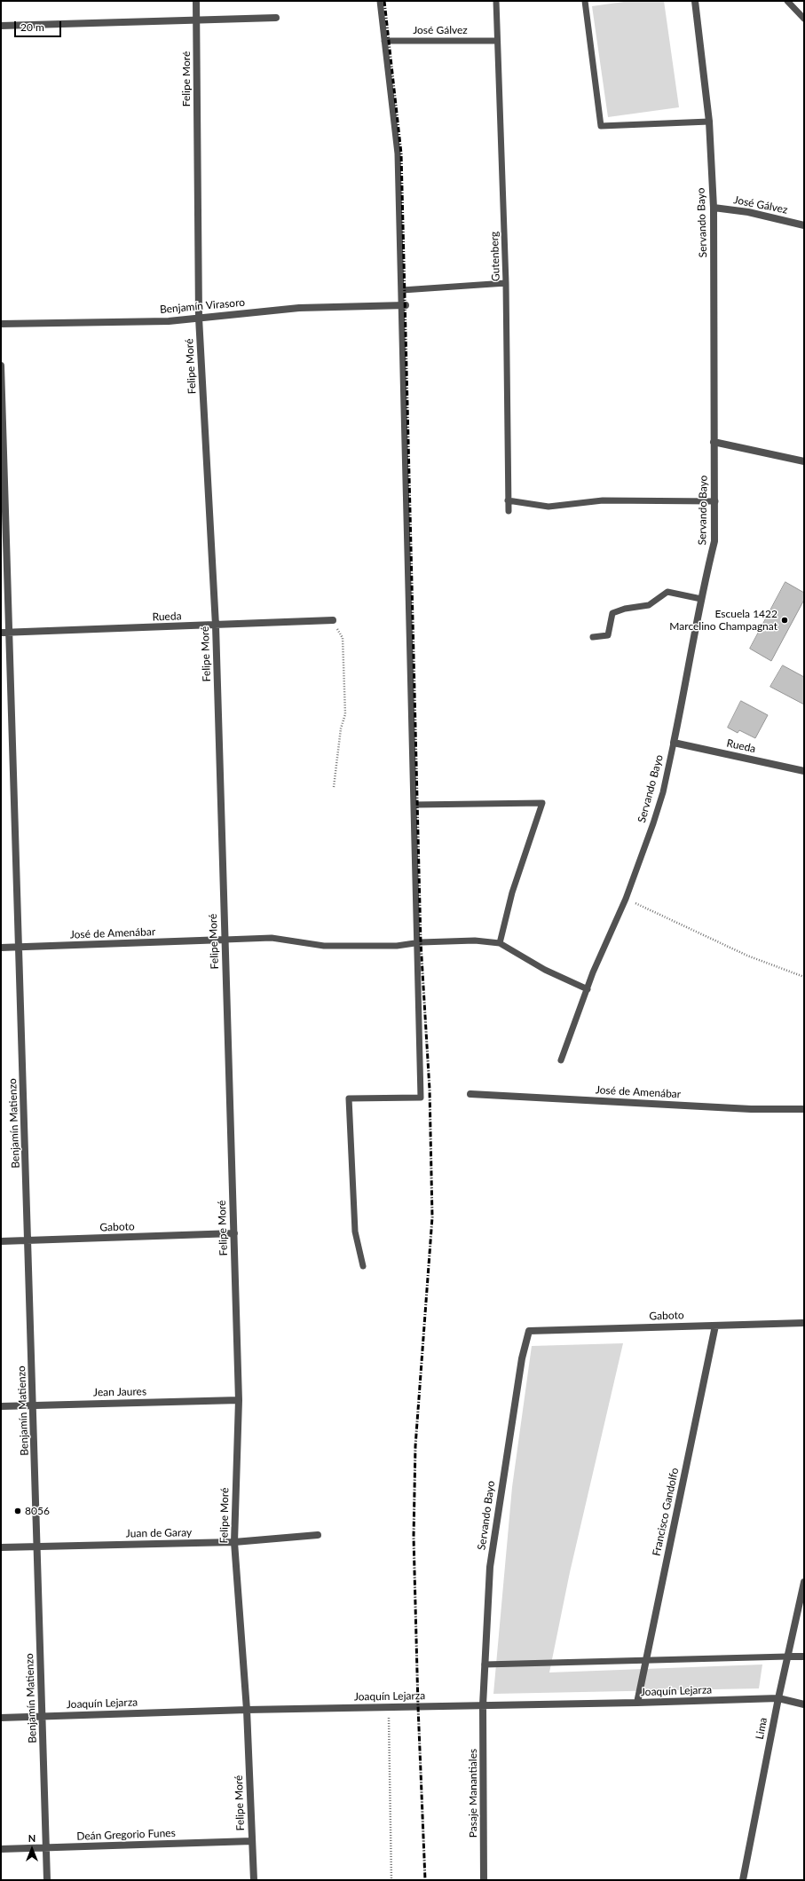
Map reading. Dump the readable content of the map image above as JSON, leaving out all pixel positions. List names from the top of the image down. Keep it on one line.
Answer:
{"streets":{"street":["José Gálvez","Felipe Moré","Servando Bayo","Benjamín Virasoro","Rueda","José de Amenábar","Benjamín Matienzo","Gaboto","Jean Jaures","Francisco Gandolfo","Juan de Garay","Joaquín Lejarza","Lima","Pasaje Manantiales","Deán Gregorio Funes"],"lane":["Gutenberg"]},"crossings":[["José Gálvez","Servando Bayo"],["José Gálvez","Gutenberg"],["Felipe Moré","Benjamín Virasoro"],["Felipe Moré","Rueda"],["Felipe Moré","José de Amenábar"],["Felipe Moré","Gaboto"],["Felipe Moré","Jean Jaures"],["Felipe Moré","Juan de Garay"],["Felipe Moré","Joaquín Lejarza"],["Felipe Moré","Deán Gregorio Funes"],["Servando Bayo","Rueda"],["Servando Bayo","Gaboto"],["Servando Bayo","Joaquín Lejarza"],["Servando Bayo","Pasaje Manantiales"],["Rueda","Benjamín Matienzo"],["José de Amenábar","Benjamín Matienzo"],["Benjamín Matienzo","Gaboto"],["Benjamín Matienzo","Jean Jaures"],["Benjamín Matienzo","Juan de Garay"],["Benjamín Matienzo","Joaquín Lejarza"],["Benjamín Matienzo","Deán Gregorio Funes"],["Gaboto","Francisco Gandolfo"],["Francisco Gandolfo","Joaquín Lejarza"],["Joaquín Lejarza","Lima"],["Joaquín Lejarza","Pasaje Manantiales"]],"places":["Escuela 1422 Marcelino Champagnat","8056"],"scale_bar":"20 m","north":"top"}
